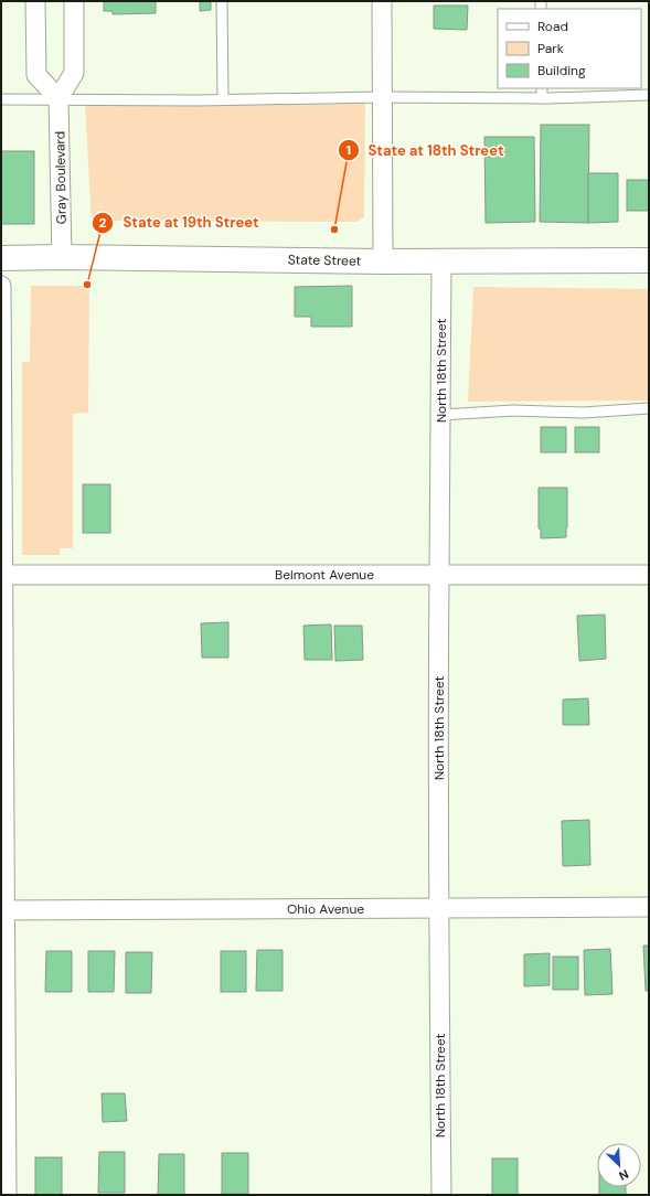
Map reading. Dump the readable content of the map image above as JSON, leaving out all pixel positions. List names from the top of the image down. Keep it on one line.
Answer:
{"streets":{"main road":["State Street"],"street":["Gray Boulevard","North 18th Street","Belmont Avenue","Ohio Avenue"]},"crossings":[["Gray Boulevard","State Street"],["State Street","North 18th Street"],["North 18th Street","Belmont Avenue"],["North 18th Street","Ohio Avenue"]],"places":["State at 18th Street","State at 19th Street"],"legend":["Road","Park","Building"],"north":"bottom right"}
